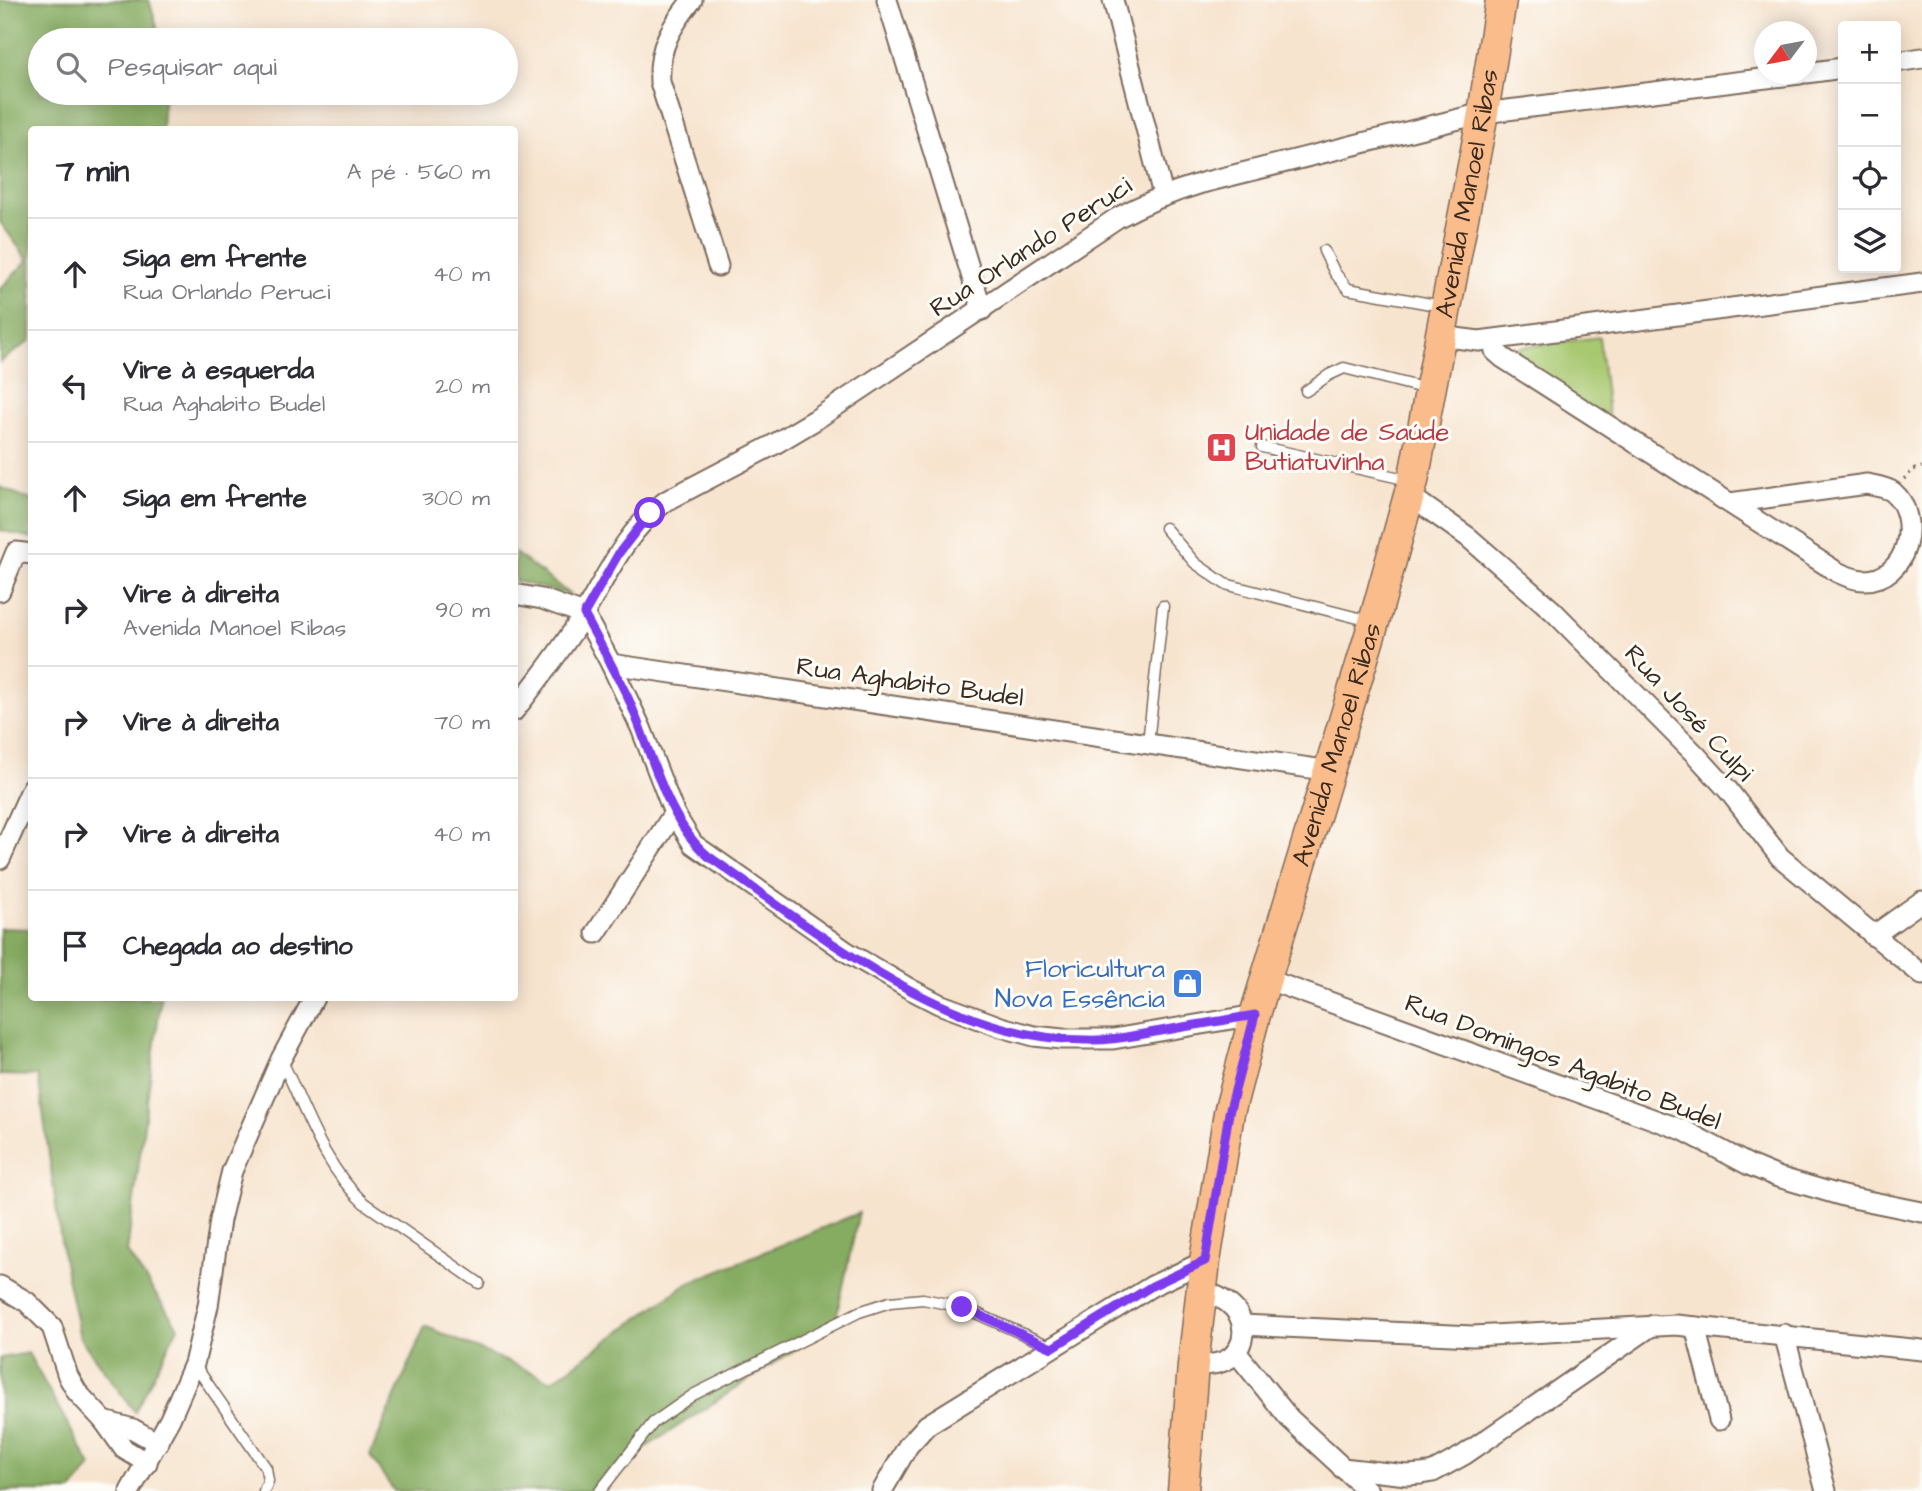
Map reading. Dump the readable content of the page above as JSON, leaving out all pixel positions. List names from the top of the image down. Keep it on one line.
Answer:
{"streets":{"main road":["Avenida Manoel Ribas"],"street":["Rua Orlando Peruci","Rua Aghabito Budel","Rua José Culpi","Rua Domingos Agabito Budel"]},"crossings":[["Avenida Manoel Ribas","Rua Orlando Peruci"],["Avenida Manoel Ribas","Rua Aghabito Budel"],["Avenida Manoel Ribas","Rua José Culpi"],["Avenida Manoel Ribas","Rua Domingos Agabito Budel"]],"places":{"hospital":["Unidade de Saúde Butiatuvinha"],"shop":["Floricultura Nova Essência"]},"north":"bottom left","page":{"map_buttons":["+","−"],"search":"Pesquisar aqui","heading":["7 min","A pé · 560 m"],"list":[["Siga em frente","Rua Orlando Peruci","40 m"],["Vire à esquerda","Rua Aghabito Budel","20 m"],["Siga em frente","300 m"],["Vire à direita","Avenida Manoel Ribas","90 m"],["Vire à direita","70 m"],["Vire à direita","40 m"],"Chegada ao destino"]}}
